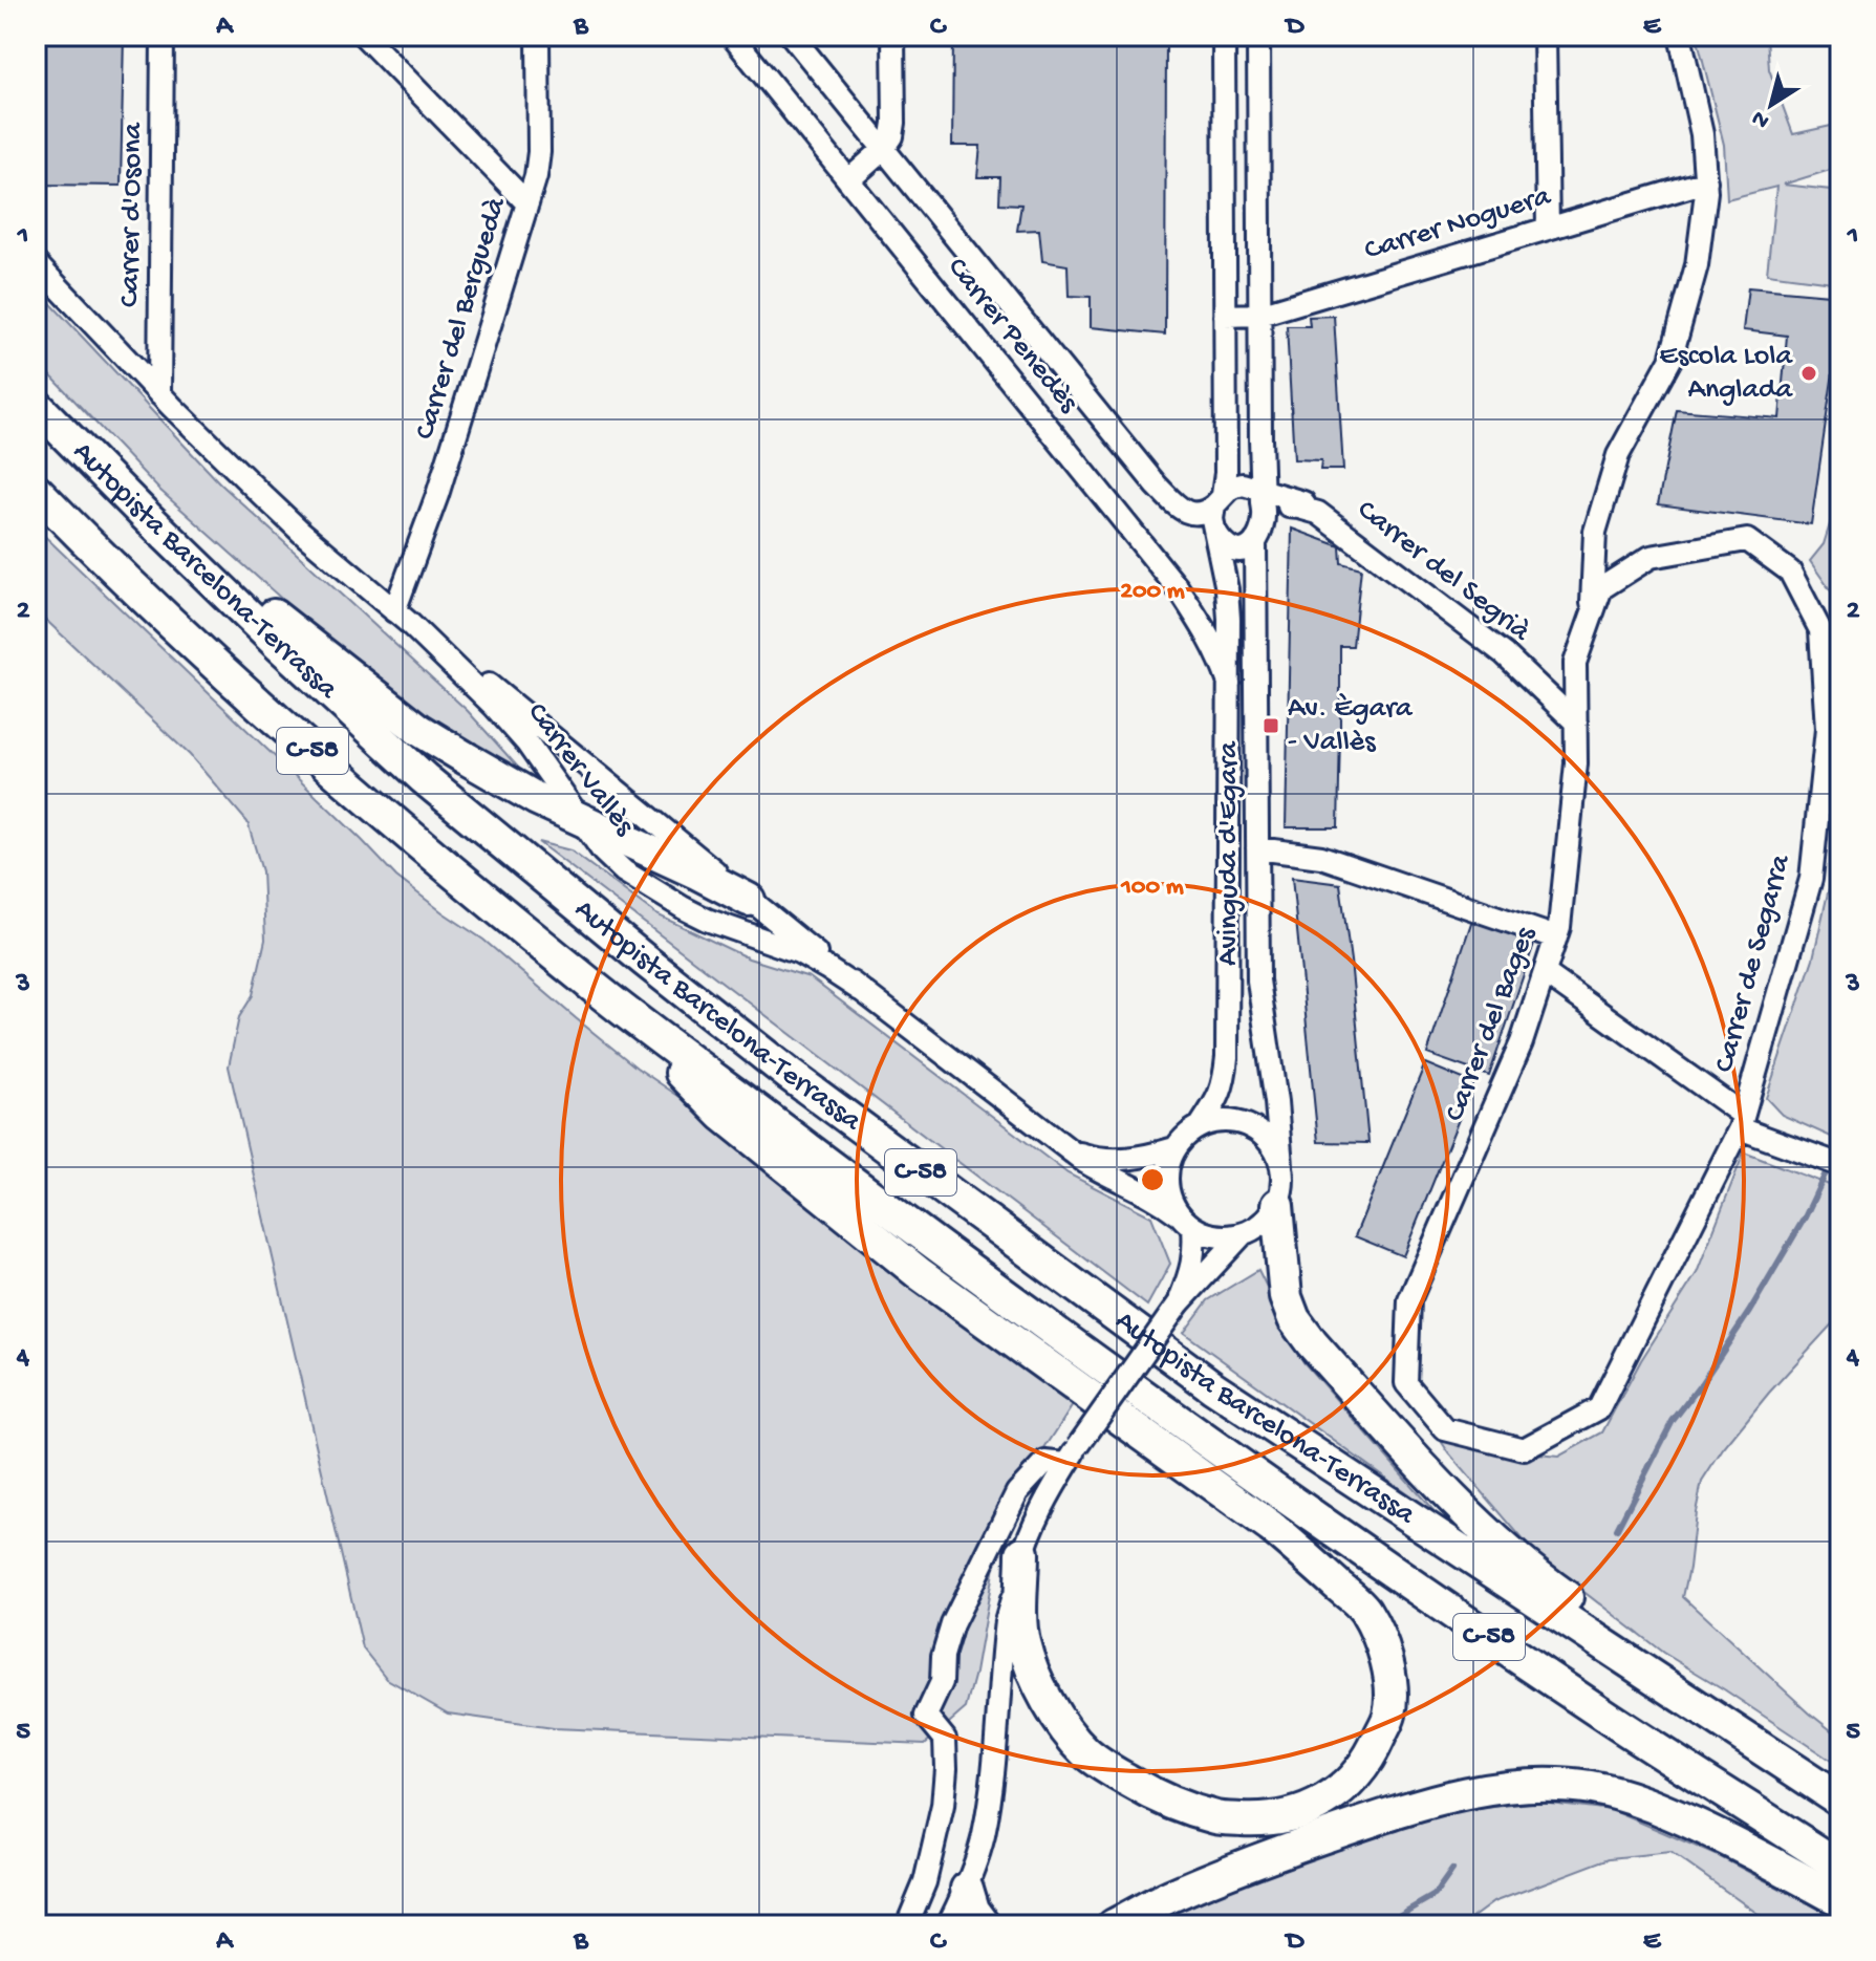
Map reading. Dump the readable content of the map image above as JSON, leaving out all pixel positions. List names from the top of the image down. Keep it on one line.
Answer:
{"streets":{"highway":["Autopista Barcelona-Terrassa","C-58"],"street":["Carrer d'Osona","Carrer Noguera","Carrer del Berguedà","Carrer Penedès","Carrer del Segrià","Carrer Vallès","Avinguda d'Egara","Carrer de Segarra","Carrer del Bages"]},"crossings":[["Carrer d'Osona","Carrer Vallès"],["Carrer Noguera","Avinguda d'Egara"],["Carrer Noguera","Carrer del Bages"],["Carrer del Berguedà","Carrer Vallès"],["Carrer Penedès","Carrer del Segrià"],["Carrer Penedès","Avinguda d'Egara"],["Carrer del Segrià","Avinguda d'Egara"],["Carrer del Segrià","Carrer del Bages"],["Carrer Vallès","Avinguda d'Egara"],["Carrer de Segarra","Carrer del Bages"]],"places":{"other":["Escola Lola Anglada"],"transit":["Av. Ègara - Vallès"]},"north":"bottom left","grid":{"columns":["A","B","C","D","E"],"rows":["1","2","3","4","5"]},"rings":["200 m","100 m"]}
